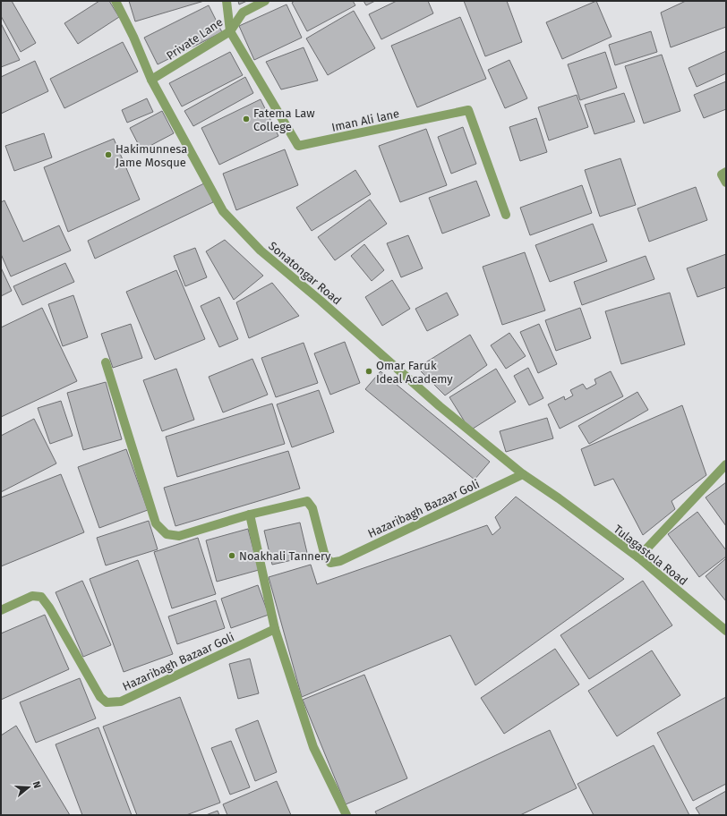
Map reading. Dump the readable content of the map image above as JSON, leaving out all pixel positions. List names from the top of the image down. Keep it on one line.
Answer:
{"streets":{"street":["Private Lane","Iman Ali lane","Sonatongar Road","Hazaribagh Bazaar Goli","Tulagastola Road"]},"crossings":[["Private Lane","Iman Ali lane"],["Private Lane","Sonatongar Road"],["Sonatongar Road","Hazaribagh Bazaar Goli"],["Sonatongar Road","Tulagastola Road"]],"places":["Fatema Law College","Hakimunnesa Jame Mosque","Omar Faruk Ideal Academy","Noakhali Tannery"],"north":"right"}
